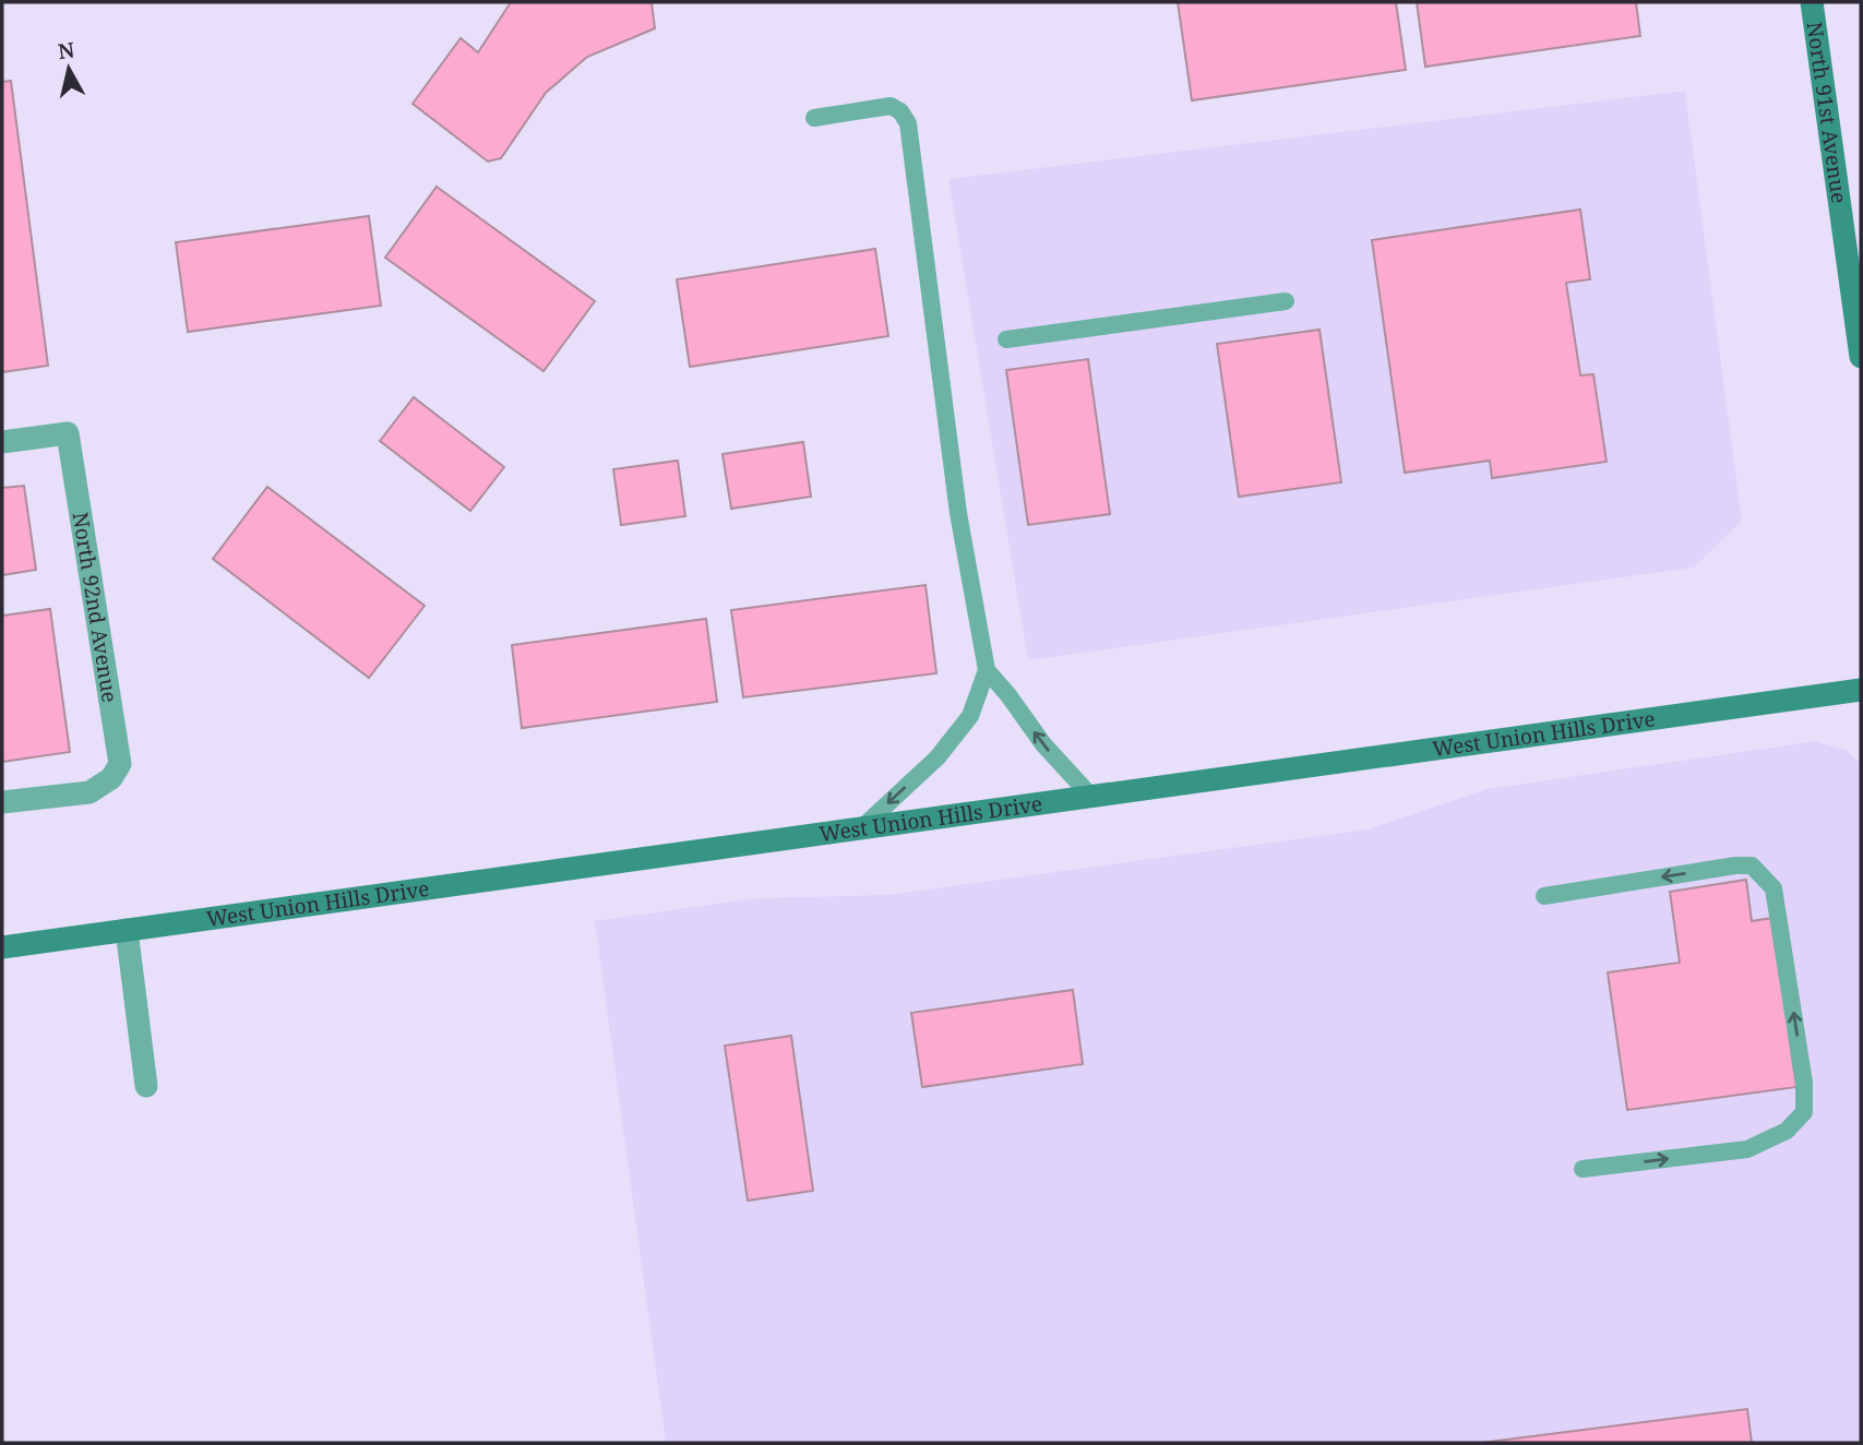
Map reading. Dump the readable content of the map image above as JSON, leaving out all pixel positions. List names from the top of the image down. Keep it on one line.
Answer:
{"streets":{"main road":["North 91st Avenue","West Union Hills Drive"],"street":["North 92nd Avenue"]},"north":"top"}
